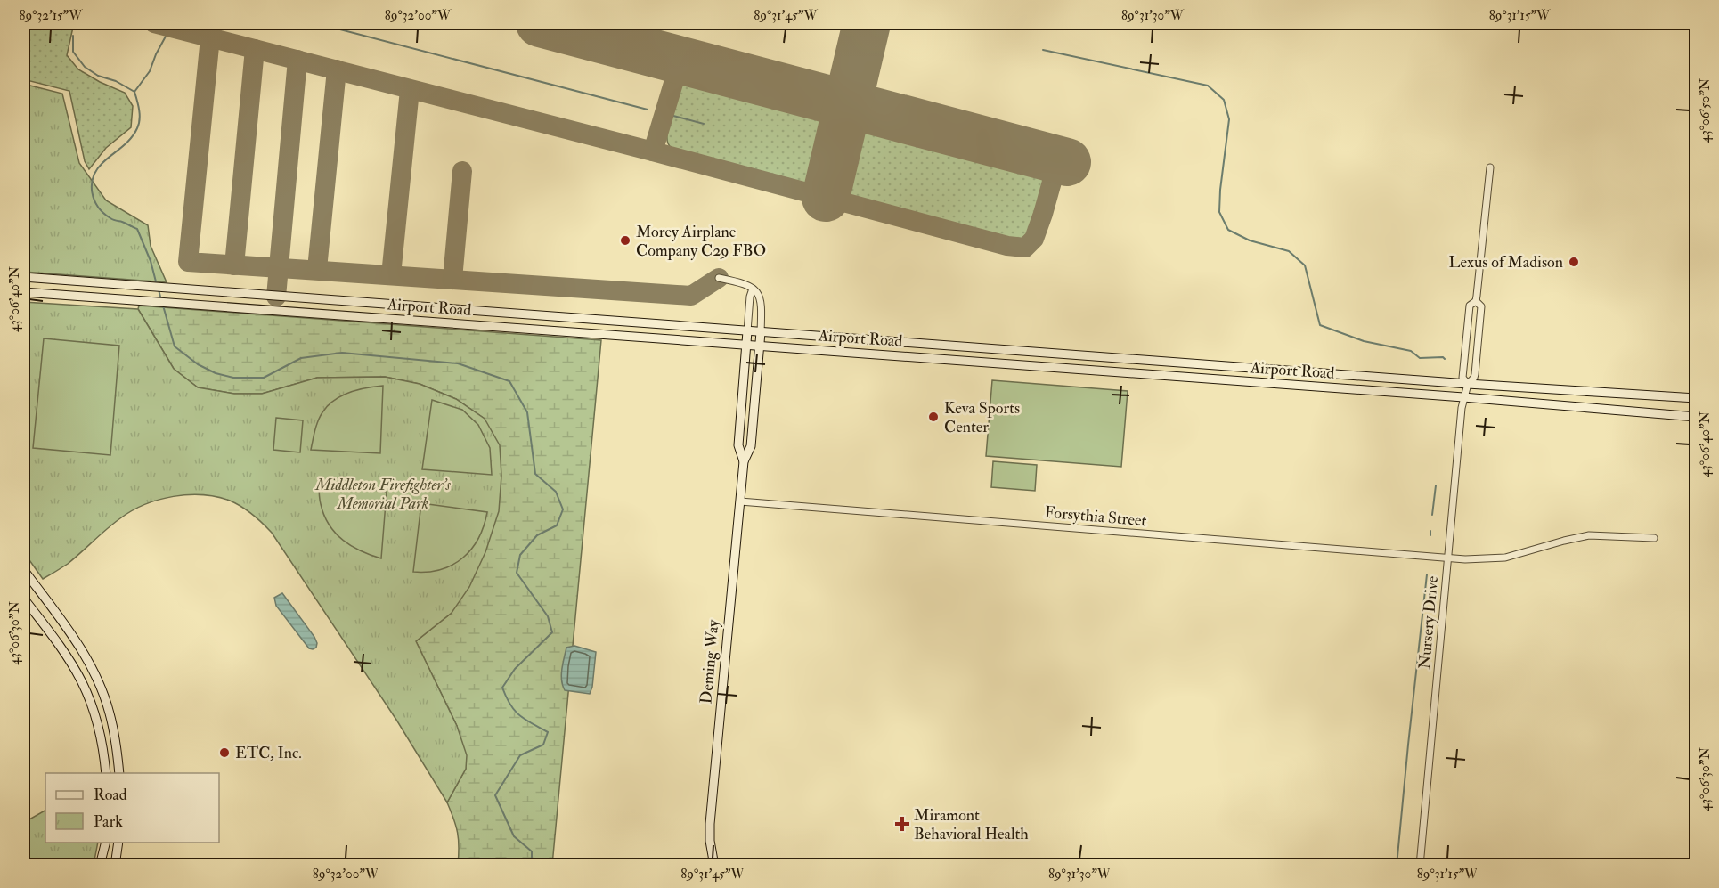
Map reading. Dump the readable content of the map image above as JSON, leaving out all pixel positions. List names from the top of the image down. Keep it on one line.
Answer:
{"streets":{"street":["Airport Road","Forsythia Street","Nursery Drive","Deming Way"]},"crossings":[["Airport Road","Nursery Drive"],["Airport Road","Deming Way"],["Forsythia Street","Nursery Drive"],["Forsythia Street","Deming Way"]],"parks":["Middleton Firefighter's Memorial Park"],"places":{"other":["Morey Airplane Company C29 FBO","Lexus of Madison","Keva Sports Center","ETC, Inc."],"health":["Miramont Behavioral Health"]},"legend":["Road","Park"],"coordinates":["89°32'15\"W","89°32'00\"W","89°31'45\"W","89°31'30\"W","89°31'15\"W","43°06'50\"N","43°06'40\"N","43°06'30\"N"]}
